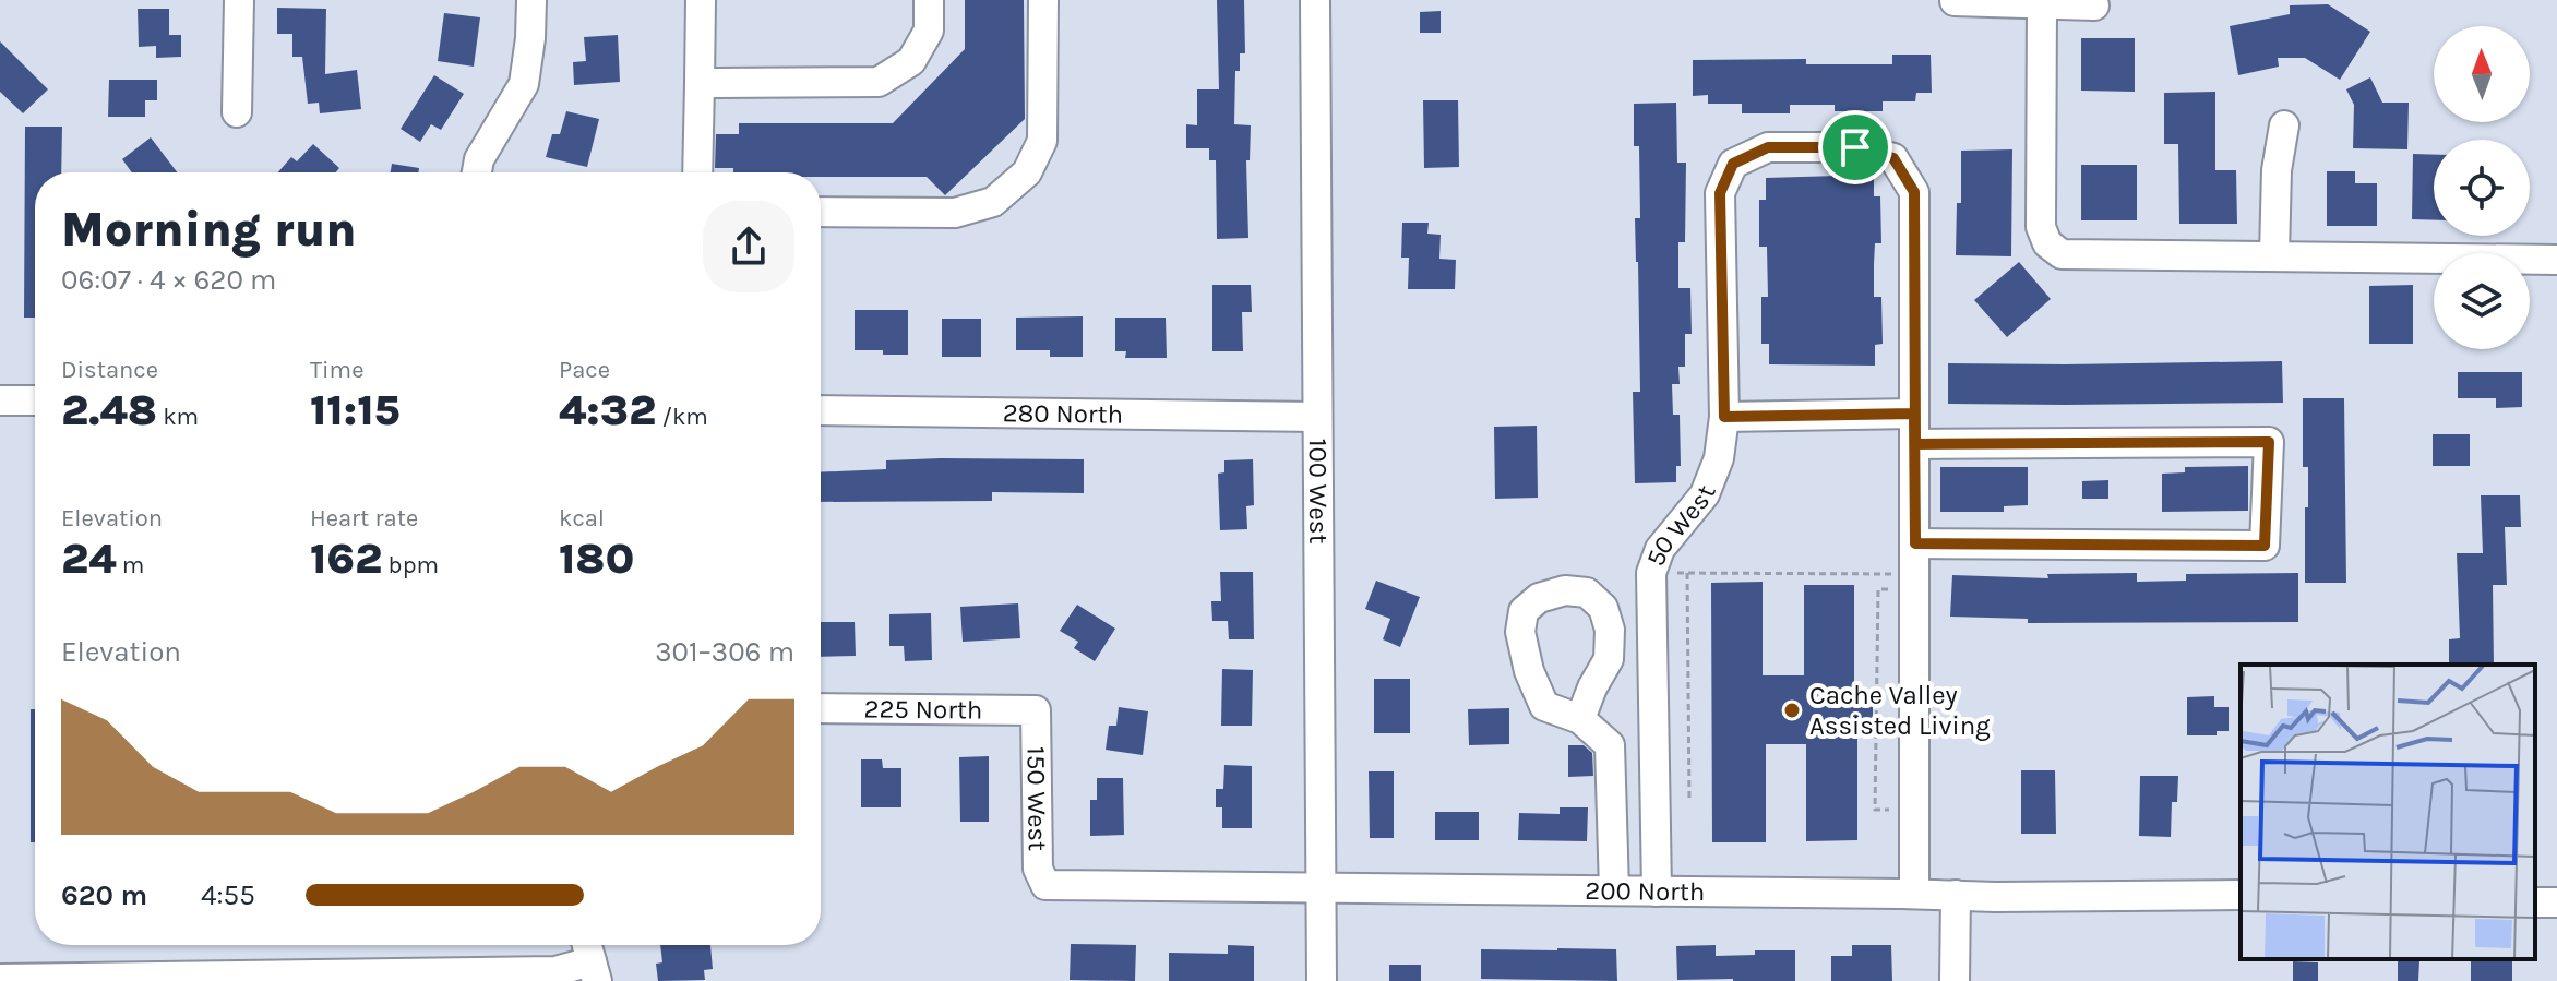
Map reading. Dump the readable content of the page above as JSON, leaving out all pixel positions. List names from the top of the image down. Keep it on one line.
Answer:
{"streets":{"street":["280 North","100 West","50 West","225 North","150 West","200 North"]},"crossings":[["280 North","100 West"],["100 West","200 North"],["50 West","200 North"],["225 North","150 West"],["150 West","200 North"]],"places":["Cache Valley Assisted Living"],"north":"top","page":{"heading":["Morning run","06:07 · 4 × 620 m"],"stats":[["Distance","2.48 km"],["Time","11:15"],["Pace","4:32 /km"],["Elevation","24 m"],["Heart rate","162 bpm"],["kcal","180"]],"chart":["Elevation","301–306 m"],"list":[{"name":"620 m","note":"4:55"}]}}
